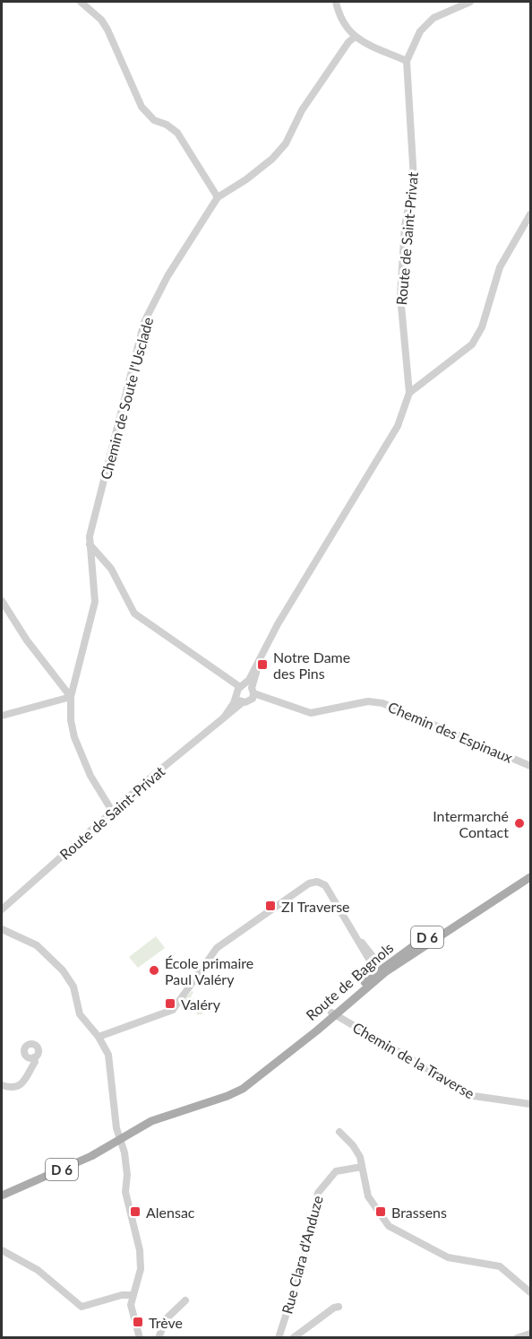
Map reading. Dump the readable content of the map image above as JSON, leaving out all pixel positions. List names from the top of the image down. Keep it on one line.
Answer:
{"streets":{"main road":["D 6","Route de Bagnols"],"street":["Route de Saint-Privat","Chemin de Soute l'Usclade","Chemin des Espinaux","Chemin de la Traverse","Rue Clara d'Anduze"]},"crossings":[["Route de Saint-Privat","Chemin de Soute l'Usclade"],["Route de Saint-Privat","Chemin des Espinaux"],["Route de Bagnols","Chemin de la Traverse"]],"places":{"transit":["Notre Dame des Pins","ZI Traverse","Valéry","Alensac","Brassens","Trève"],"other":["Intermarché Contact","École primaire Paul Valéry"]}}
